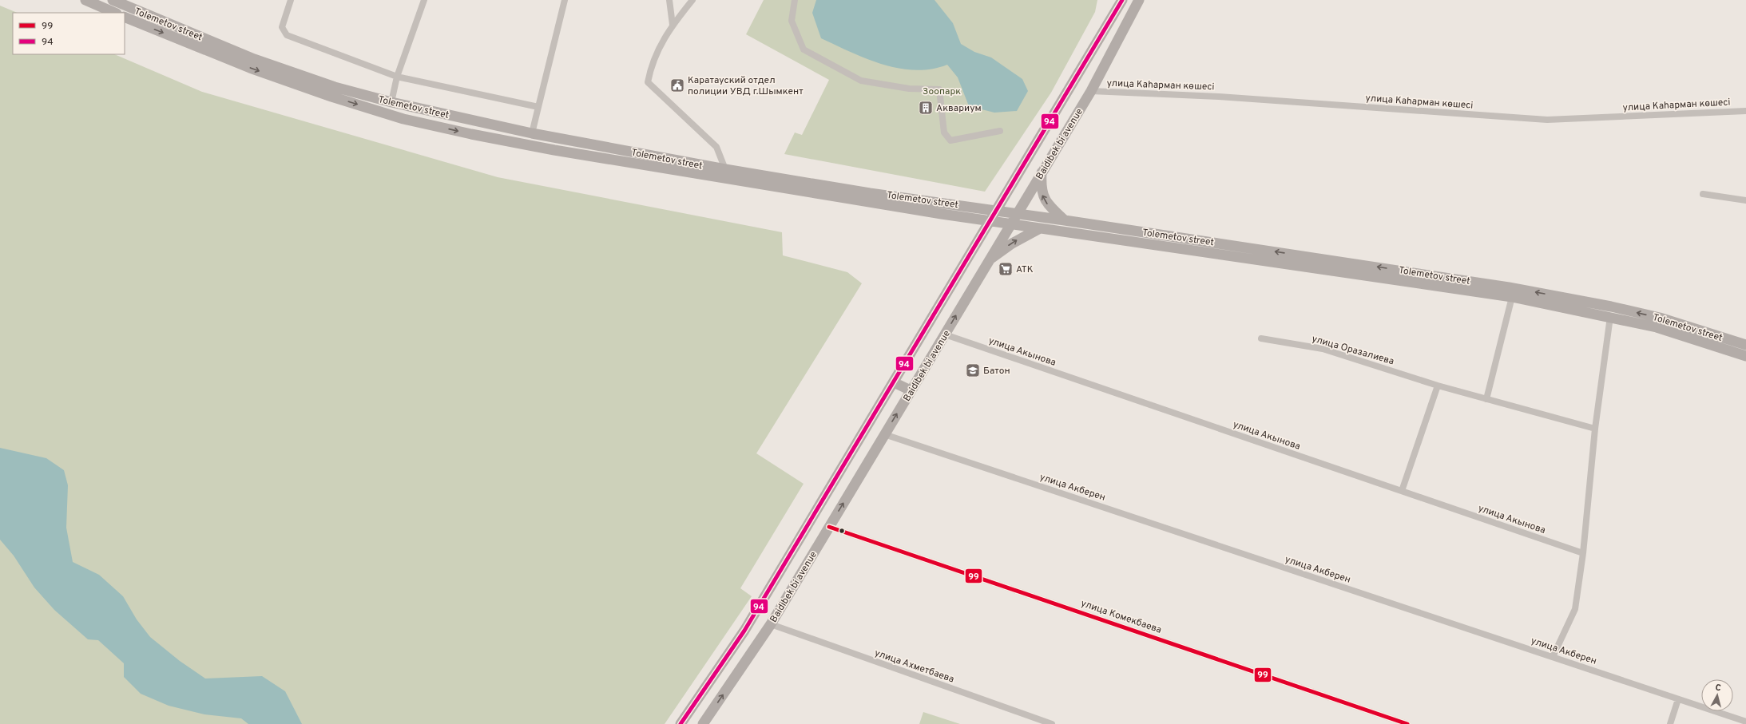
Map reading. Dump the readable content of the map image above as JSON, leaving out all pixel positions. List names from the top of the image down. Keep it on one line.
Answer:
{"streets":{"main road":["Tolemetov street","Baidibek bi avenue"],"street":["улица Каһарман көшесі","улица Оразалиева","улица Акынова","улица Акберен","улица Комекбаева","улица Ахметбаева"]},"crossings":[["Tolemetov street","Baidibek bi avenue"],["улица Каһарман көшесі","Baidibek bi avenue"],["Baidibek bi avenue","улица Акынова"],["Baidibek bi avenue","улица Акберен"],["Baidibek bi avenue","улица Комекбаева"],["Baidibek bi avenue","улица Ахметбаева"]],"parks":["Зоопарк"],"places":{"public building":["Каратауский отдел полиции УВД г.Шымкент"],"building":["Аквариум"],"supermarket":["АТК"],"school or university":["Батон"]},"lines":["transit line 94","transit line 99"],"legend":["99","94"],"north":"top"}
